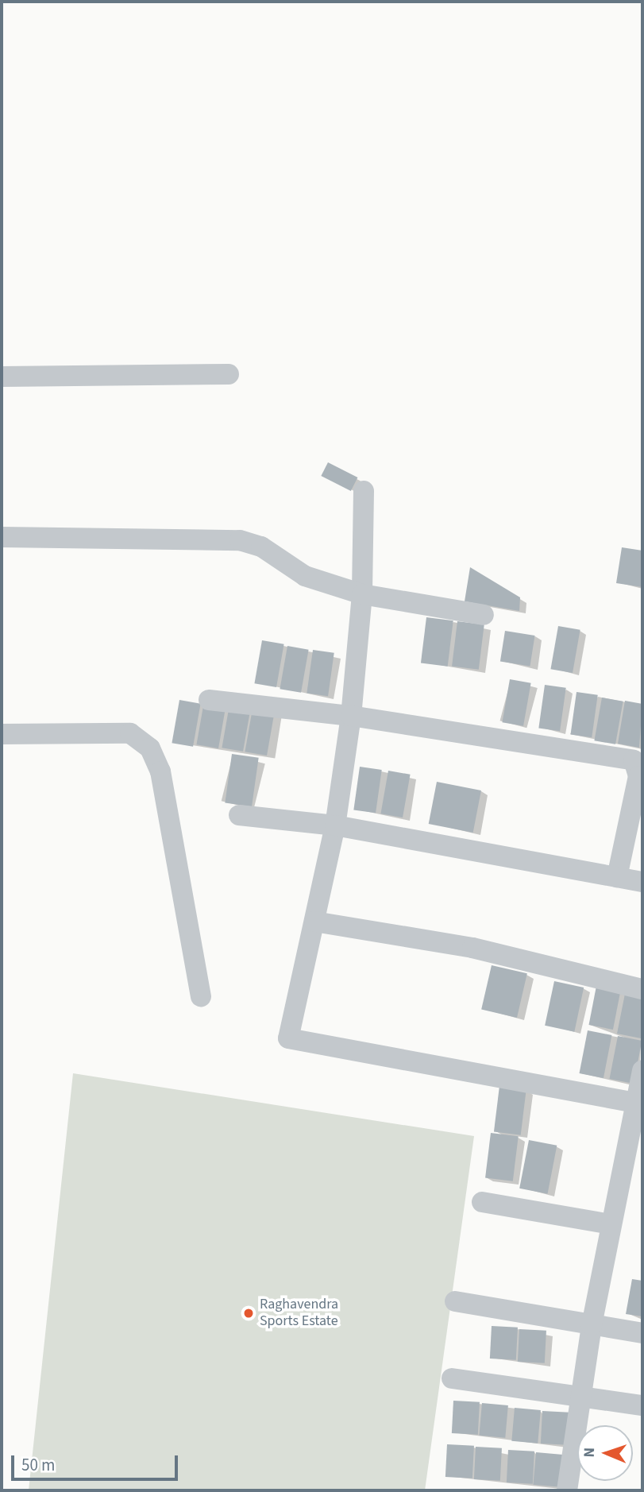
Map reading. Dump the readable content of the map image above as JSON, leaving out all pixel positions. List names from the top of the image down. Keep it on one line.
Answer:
{"places":["Raghavendra Sports Estate"],"scale_bar":"50 m","north":"left"}
